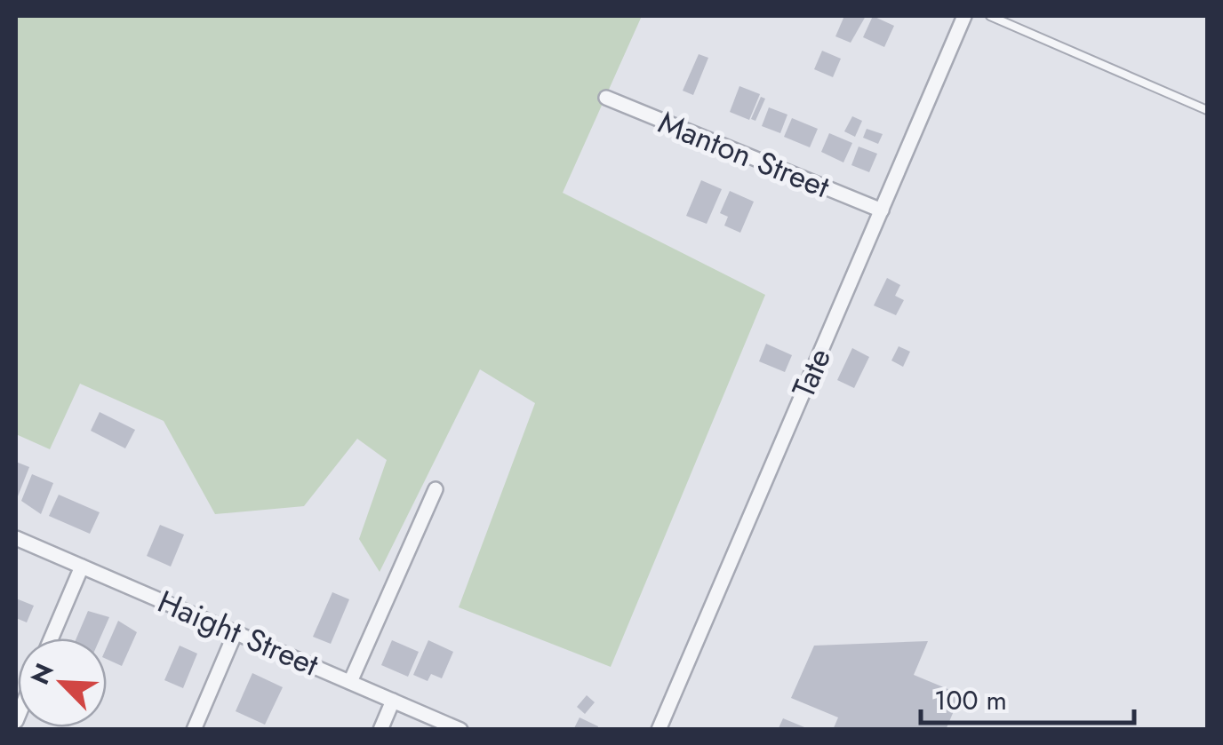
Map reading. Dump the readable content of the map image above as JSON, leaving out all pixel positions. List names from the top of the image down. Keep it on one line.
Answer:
{"streets":{"street":["Manton Street","Tate","Haight Street"]},"crossings":[["Manton Street","Tate"]],"scale_bar":"100 m","north":"top left"}
